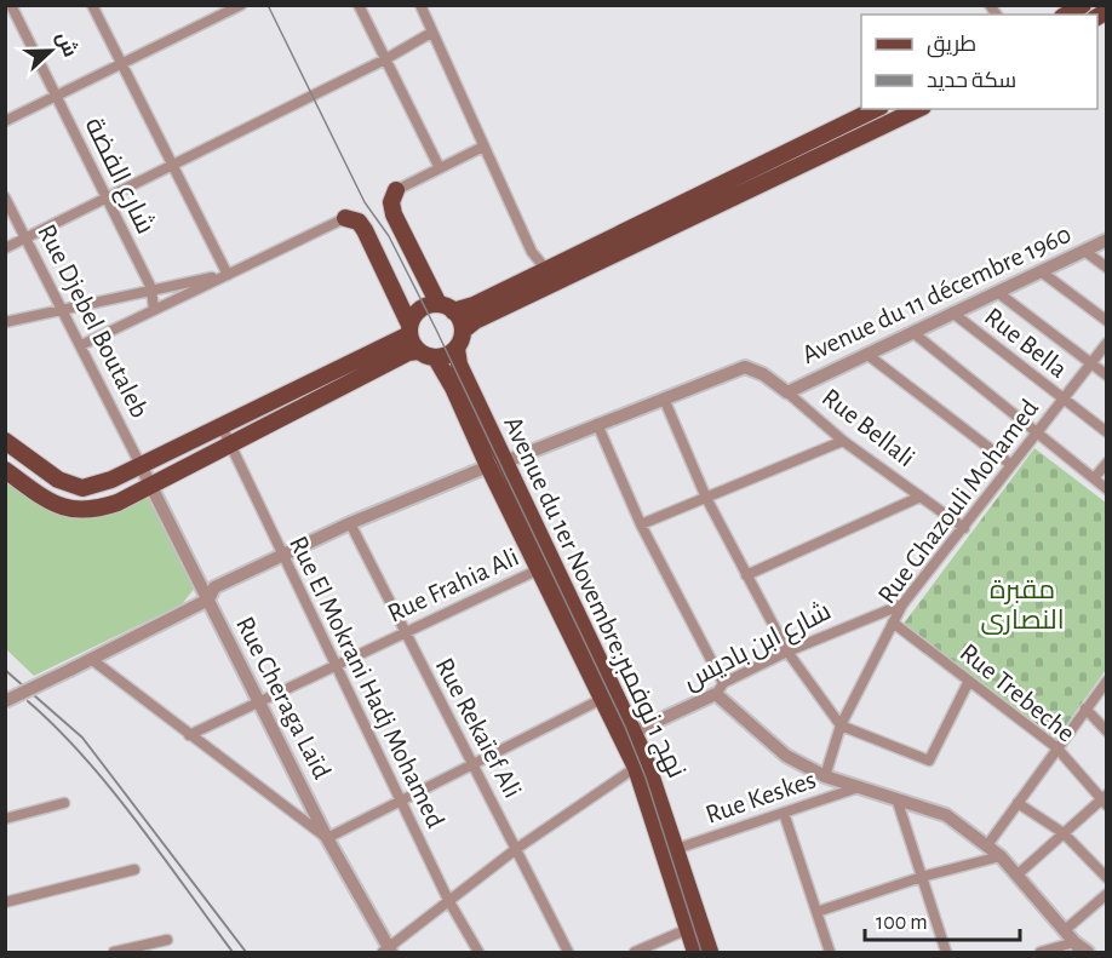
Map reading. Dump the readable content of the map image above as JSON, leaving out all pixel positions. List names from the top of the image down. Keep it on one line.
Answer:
{"streets":{"main road":["Avenue du 1er Novembre;نهج 1 نوفمبر"],"street":["شارع الفضة","Avenue du 11 décembre 1960","Rue Djebel Boutaleb","Rue Bella","Rue Bellali","Rue Ghazouli Mohamed","Rue Frahia Ali","شارع ابن باديس","Rue El Mokrani Hadj Mohamed","Rue Trebeche","Rue Cheraga Laïd","Rue Rekaïef Ali","Rue Keskes"]},"crossings":[["Avenue du 11 décembre 1960","Rue Bella"],["Avenue du 11 décembre 1960","Rue Bellali"],["Rue Djebel Boutaleb","Rue Cheraga Laïd"],["Rue Bella","Rue Ghazouli Mohamed"],["Rue Bellali","Rue Ghazouli Mohamed"],["Rue Ghazouli Mohamed","شارع ابن باديس"],["Rue Ghazouli Mohamed","Rue Trebeche"],["Rue Frahia Ali","Avenue du 1er Novembre;نهج 1 نوفمبر"],["Rue Frahia Ali","Rue El Mokrani Hadj Mohamed"],["Rue Frahia Ali","Rue Cheraga Laïd"],["Rue Frahia Ali","Rue Rekaïef Ali"],["Avenue du 1er Novembre;نهج 1 نوفمبر","شارع ابن باديس"],["Avenue du 1er Novembre;نهج 1 نوفمبر","Rue Keskes"]],"parks":["مقبرة النصارى"],"legend":["طريق","سكة حديد"],"scale_bar":"100 m","north":"right"}
